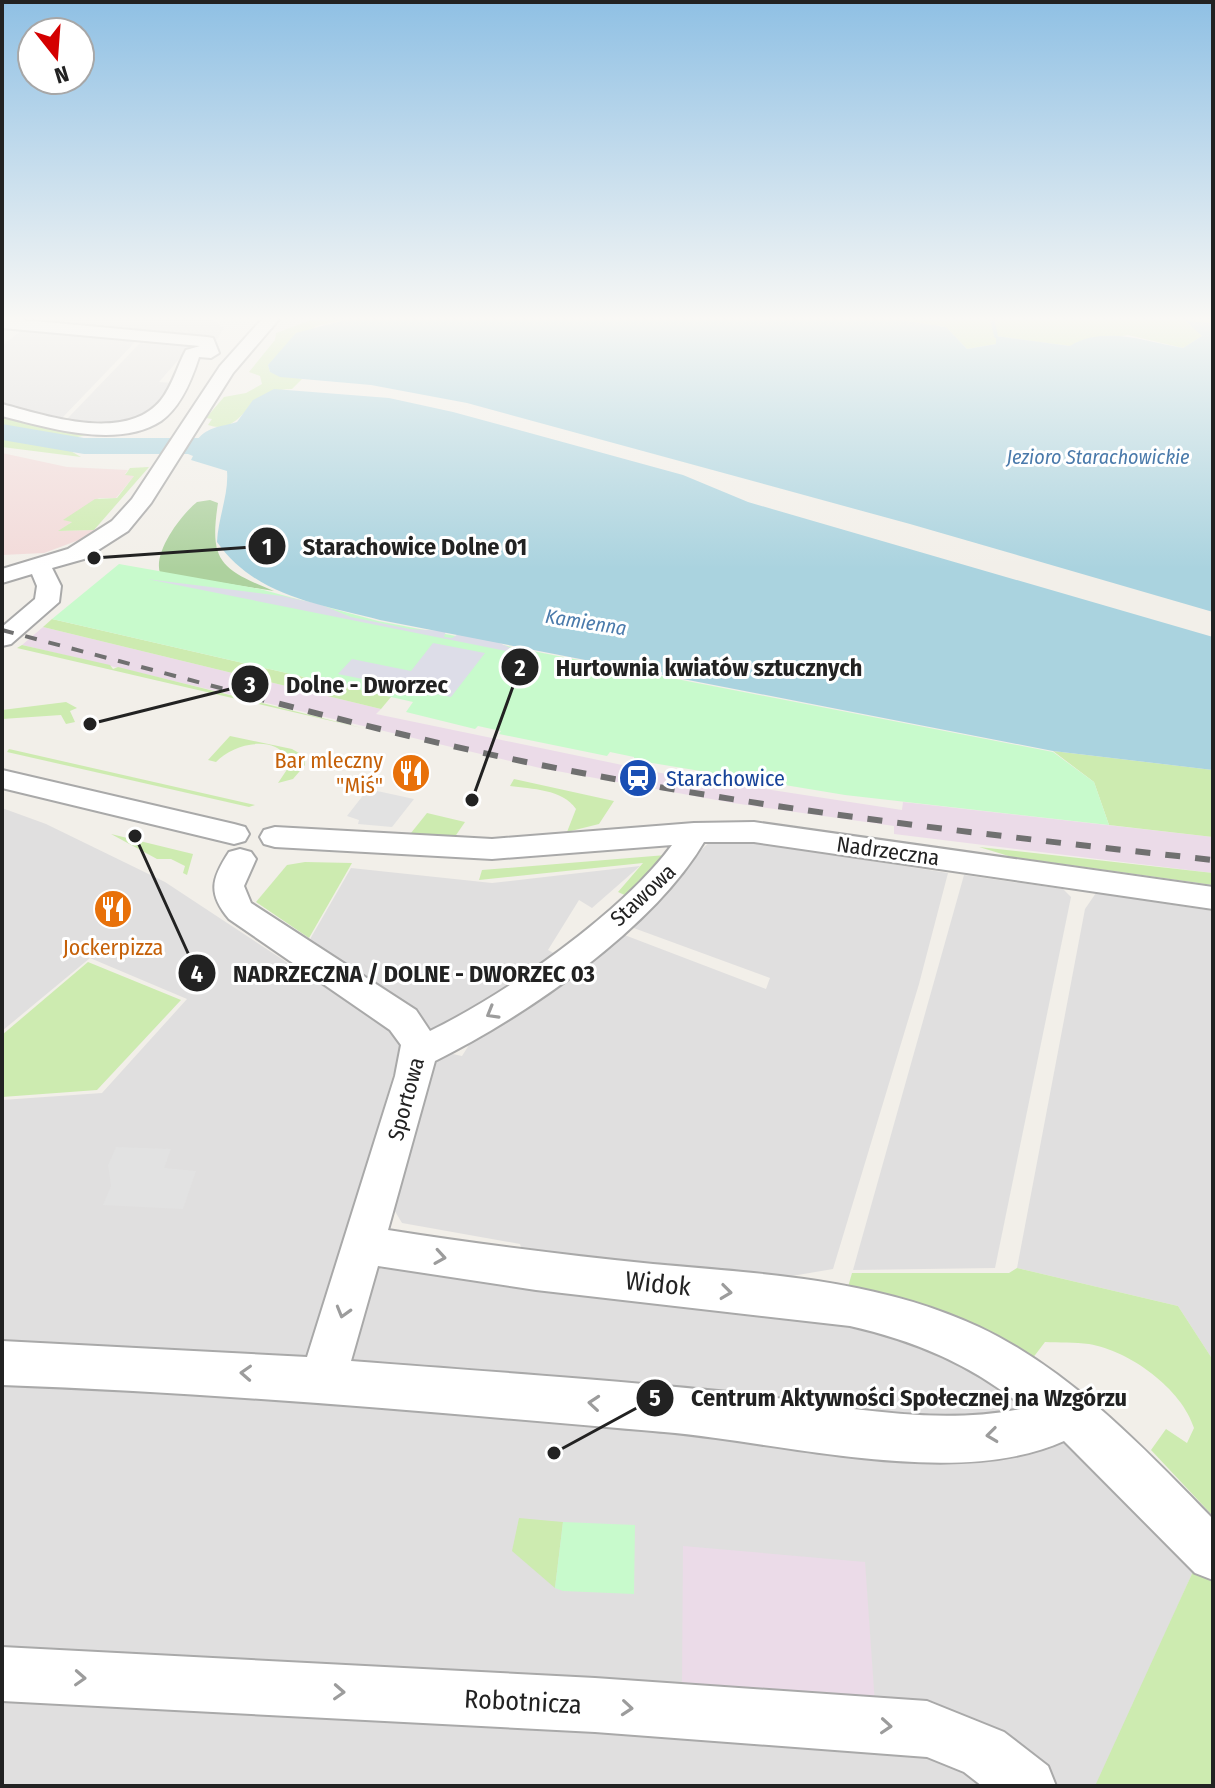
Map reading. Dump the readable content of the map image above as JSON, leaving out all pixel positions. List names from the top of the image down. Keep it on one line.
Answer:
{"streets":{"street":["Nadrzeczna","Stawowa","Sportowa","Widok","Robotnicza"]},"crossings":[["Nadrzeczna","Stawowa"],["Nadrzeczna","Sportowa"],["Stawowa","Sportowa"],["Sportowa","Widok"]],"one_way":["Stawowa","Robotnicza"],"water":["Jezioro Starachowickie","Kamienna"],"places":{"other":["Starachowice Dolne 01","Dolne - Dworzec","Hurtownia kwiatów sztucznych","NADRZECZNA / DOLNE - DWORZEC 03","Centrum Aktywności Społecznej na Wzgórzu"],"restaurant":["Bar mleczny \"Miś\"","Jockerpizza"],"station":["Starachowice"]},"north":"bottom"}
